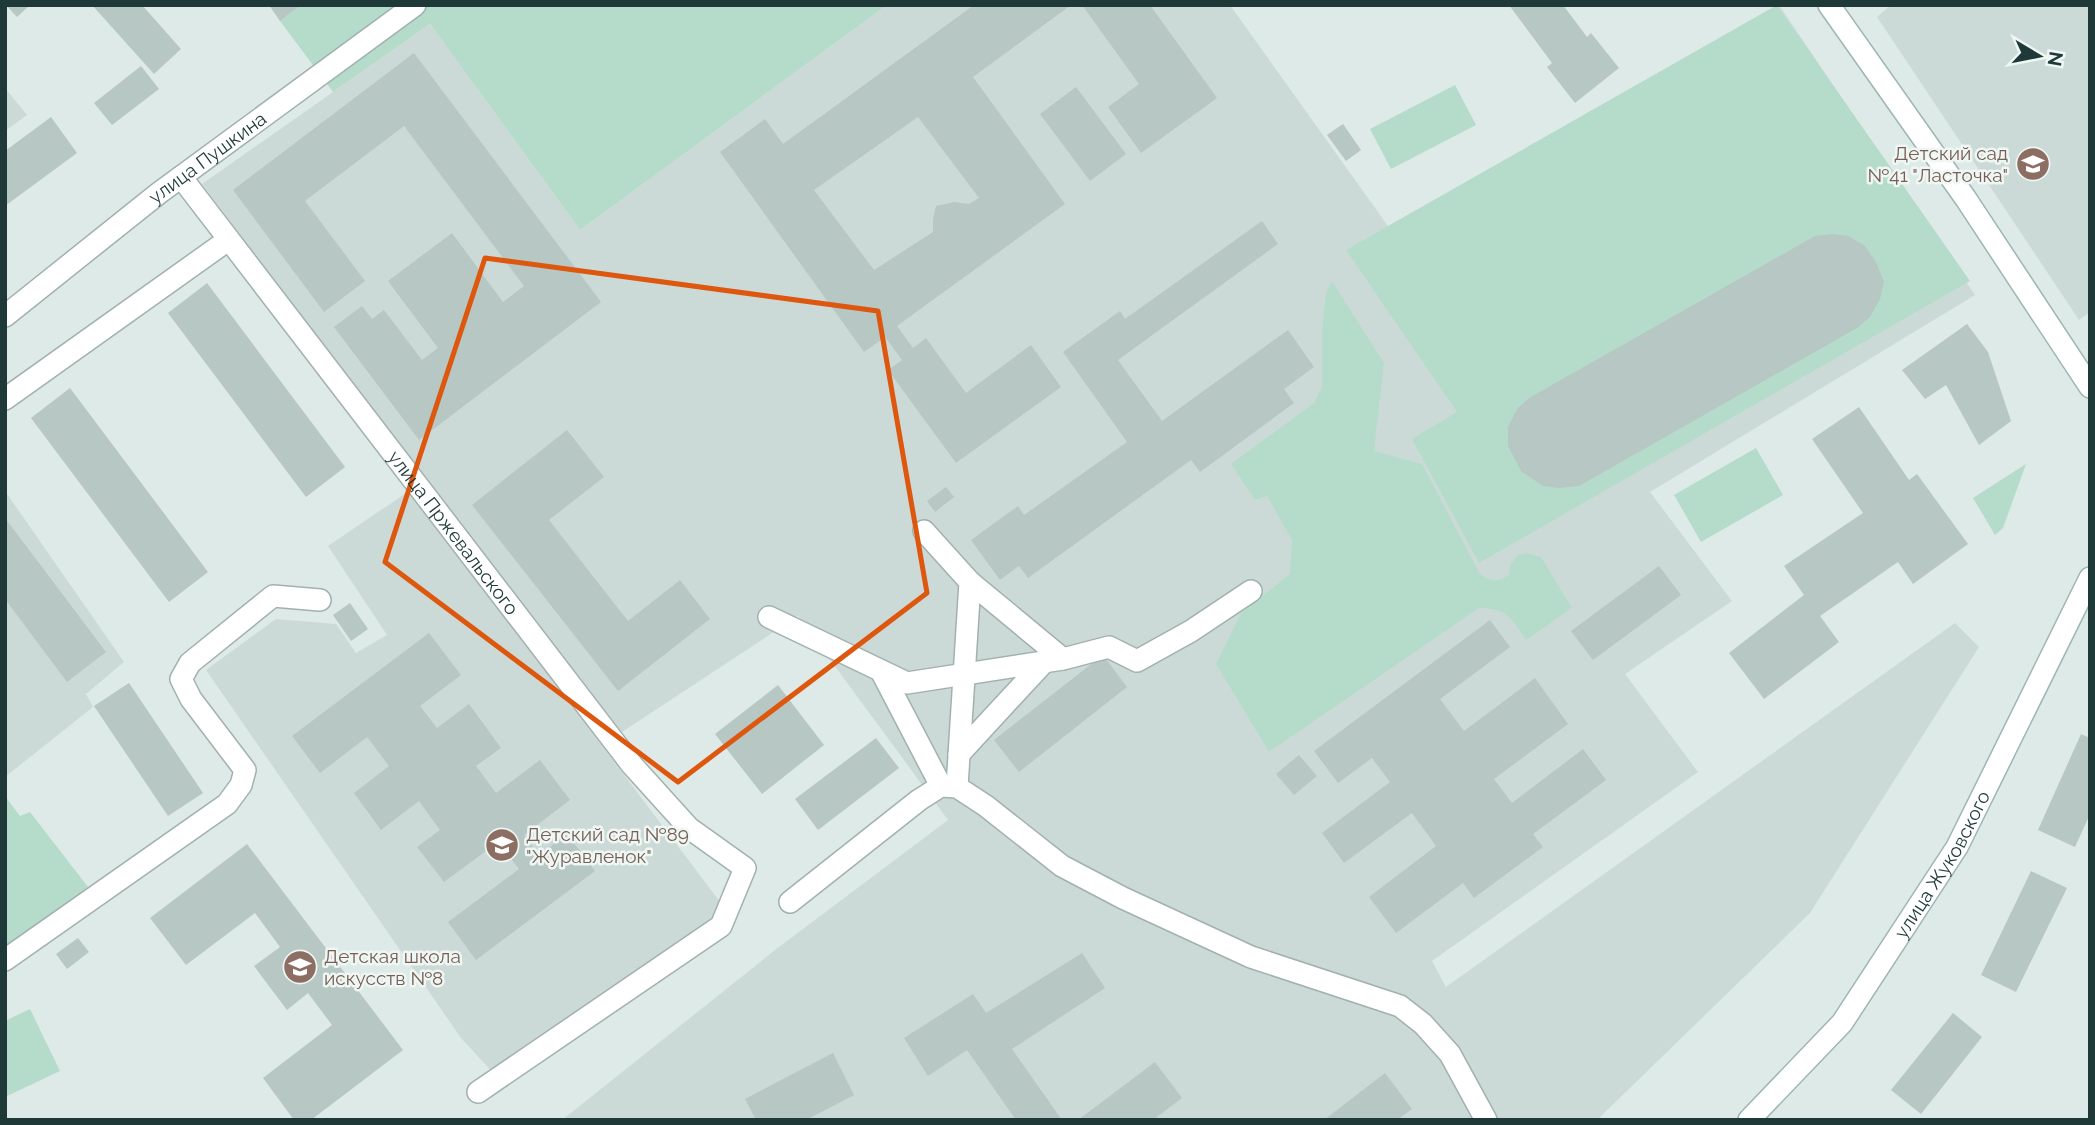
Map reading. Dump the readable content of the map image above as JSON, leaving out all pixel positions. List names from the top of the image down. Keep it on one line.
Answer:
{"streets":{"street":["улица Пушкина","улица Пржевальского","улица Жуковского"]},"crossings":[["улица Пушкина","улица Пржевальского"]],"places":{"school or university":["Детский сад №41 \"Ласточка\"","Детский сад №89 \"Журавленок\"","Детская школа искусств №8"]},"north":"right"}
